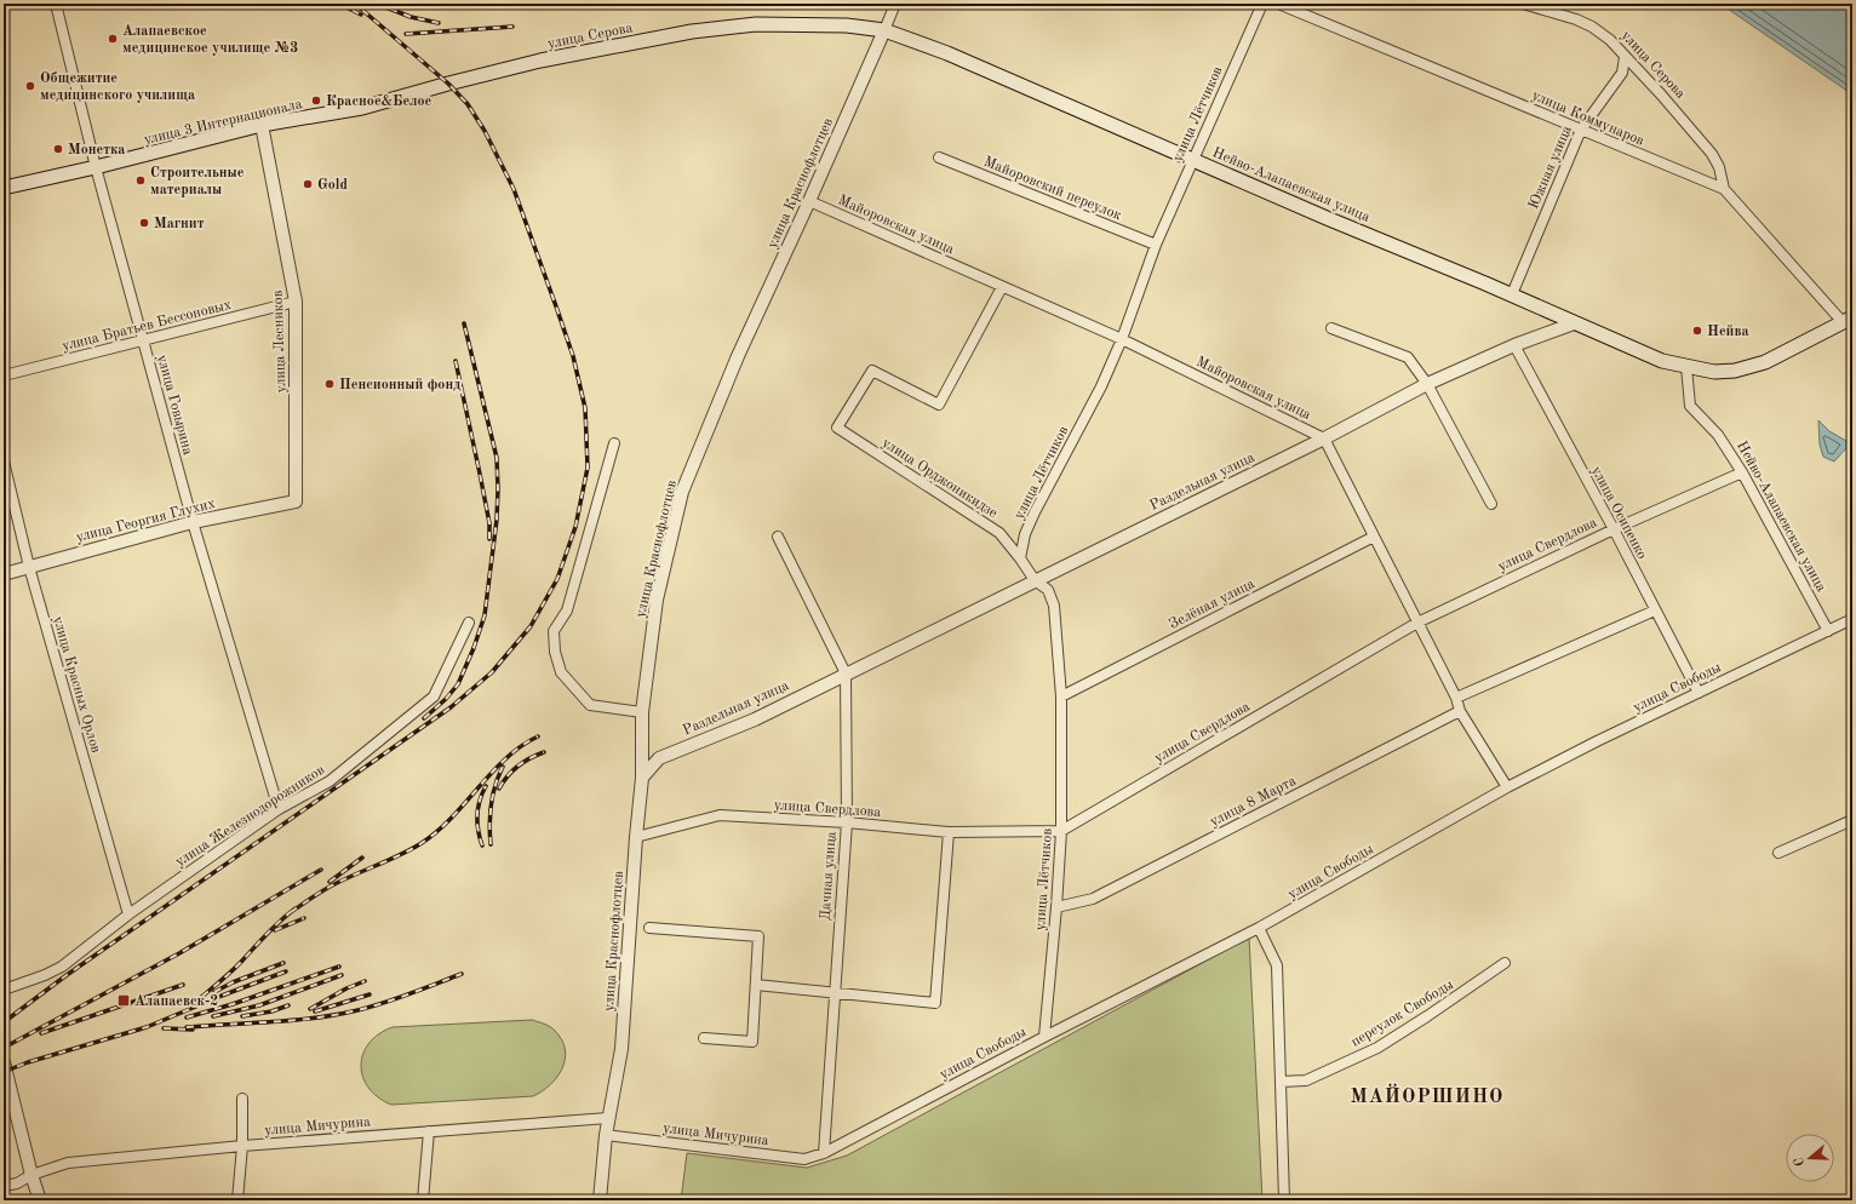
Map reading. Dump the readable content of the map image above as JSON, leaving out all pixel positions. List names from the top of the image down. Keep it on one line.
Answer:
{"streets":{"main road":["улица Серова","улица 3 Интернационала","Нейво-Алапаевская улица"],"street":["улица Лётчиков","улица Коммунаров","Южная улица","улица Краснофлотцев","Майоровский переулок","Майоровская улица","улица Братьев Бессоновых","улица Лесников","улица Говырина","улица Орджоникидзе","Раздельная улица","улица Осипенко","улица Георгия Глухих","улица Свердлова","Зелёная улица","улица Красных Орлов","улица Свободы","улица 8 Марта","улица Железнодорожников","Дачная улица","переулок Свободы","улица Мичурина"]},"crossings":[["улица Серова","улица Коммунаров"],["улица Серова","улица 3 Интернационала"],["улица Серова","Южная улица"],["улица Серова","улица Краснофлотцев"],["улица Серова","Нейво-Алапаевская улица"],["улица Лётчиков","Нейво-Алапаевская улица"],["улица Лётчиков","Майоровский переулок"],["улица Лётчиков","Майоровская улица"],["улица Лётчиков","улица Орджоникидзе"],["улица Лётчиков","Раздельная улица"],["улица Лётчиков","улица Свердлова"],["улица Лётчиков","Зелёная улица"],["улица Лётчиков","улица Свободы"],["улица Лётчиков","улица 8 Марта"],["улица Коммунаров","Южная улица"],["улица Коммунаров","Нейво-Алапаевская улица"],["улица 3 Интернационала","улица Лесников"],["улица 3 Интернационала","улица Говырина"],["улица Краснофлотцев","Нейво-Алапаевская улица"],["улица Краснофлотцев","Майоровская улица"],["улица Краснофлотцев","Раздельная улица"],["улица Краснофлотцев","улица Свердлова"],["улица Краснофлотцев","улица Мичурина"],["Нейво-Алапаевская улица","Раздельная улица"],["Нейво-Алапаевская улица","улица Свердлова"],["Нейво-Алапаевская улица","улица Свободы"],["Майоровская улица","улица Орджоникидзе"],["Майоровская улица","Раздельная улица"],["улица Братьев Бессоновых","улица Лесников"],["улица Братьев Бессоновых","улица Говырина"],["улица Лесников","улица Георгия Глухих"],["улица Говырина","улица Георгия Глухих"],["улица Говырина","улица Железнодорожников"],["Раздельная улица","улица Осипенко"],["Раздельная улица","Дачная улица"],["улица Осипенко","улица Свердлова"],["улица Осипенко","улица Свободы"],["улица Георгия Глухих","улица Красных Орлов"],["улица Свердлова","Дачная улица"],["улица Красных Орлов","улица Железнодорожников"],["улица Свободы","Дачная улица"],["улица Свободы","улица Мичурина"],["Дачная улица","улица Мичурина"]],"districts":["МАЙОРШИНО"],"places":{"other":["Алапаевское медицинское училище №3","Общежитие медицинского училища","Красное&Белое","Монетка","Строительные материалы","Gold","Магнит","Нейва","Пенсионный фонд"],"transit":["Алапаевск-2"]},"north":"left"}
